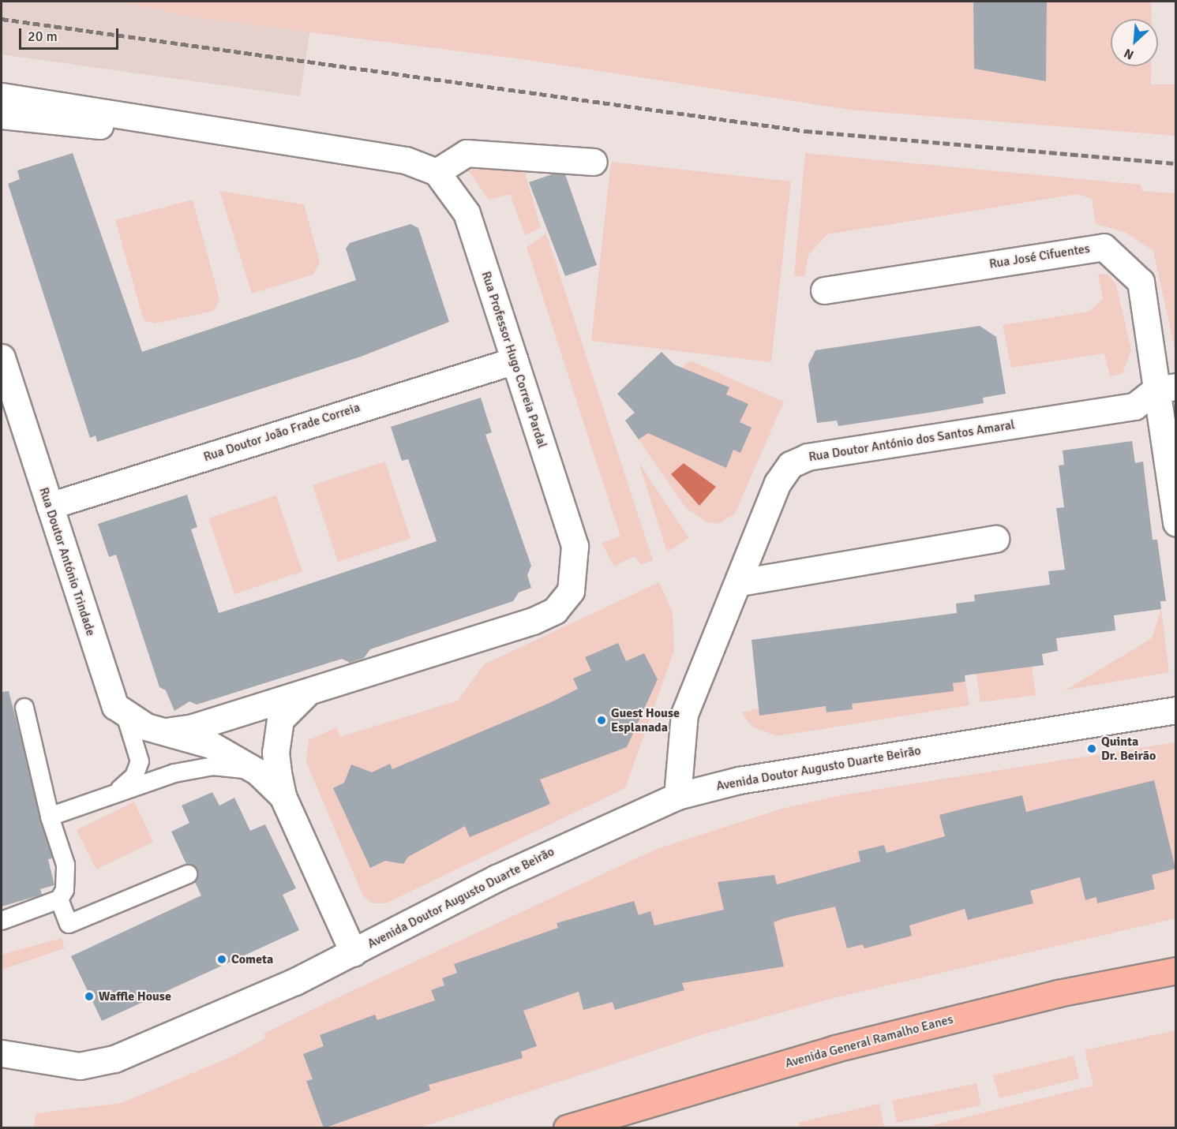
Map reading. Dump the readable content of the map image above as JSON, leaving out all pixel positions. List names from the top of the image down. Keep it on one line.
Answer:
{"streets":{"main road":["Avenida General Ramalho Eanes"],"street":["Rua José Cifuentes","Rua Professor Hugo Correia Pardal","Rua Doutor João Frade Correia","Rua Doutor António dos Santos Amaral","Rua Doutor António Trindade","Avenida Doutor Augusto Duarte Beirão"]},"crossings":[["Rua José Cifuentes","Rua Doutor António dos Santos Amaral"],["Rua Professor Hugo Correia Pardal","Rua Doutor João Frade Correia"],["Rua Professor Hugo Correia Pardal","Rua Doutor António Trindade"],["Rua Doutor João Frade Correia","Rua Doutor António Trindade"],["Rua Doutor António dos Santos Amaral","Avenida Doutor Augusto Duarte Beirão"]],"places":["Guest House Esplanada","Quinta Dr. Beirão","Cometa","Waffle House"],"scale_bar":"20 m","north":"bottom left"}
